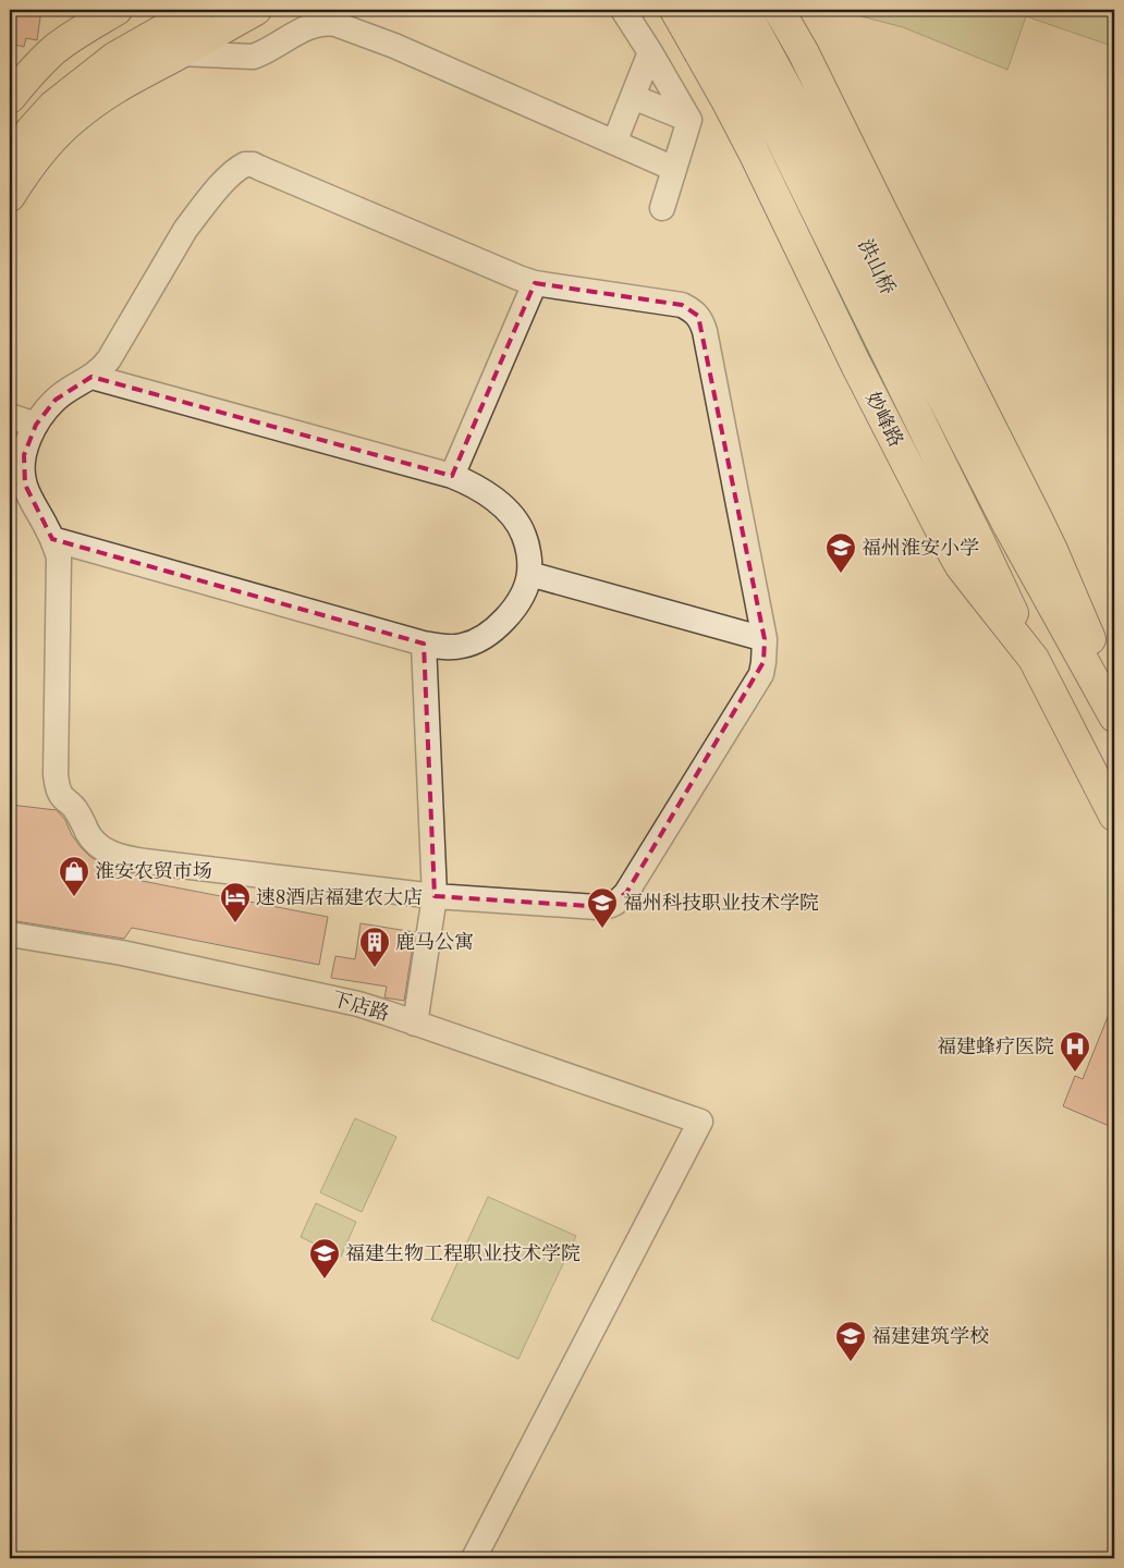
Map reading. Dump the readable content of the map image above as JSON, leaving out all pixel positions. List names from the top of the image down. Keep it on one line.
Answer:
{"streets":{"main road":["洪山桥","妙峰路"],"street":["下店路"]},"places":{"school or university":["福州淮安小学","福州科技职业技术学院","福建生物工程职业技术学院","福建建筑学校"],"shop":["淮安农贸市场"],"hotel":["速8酒店福建农大店"],"building":["鹿马公寓"],"hospital":["福建蜂疗医院"]}}
